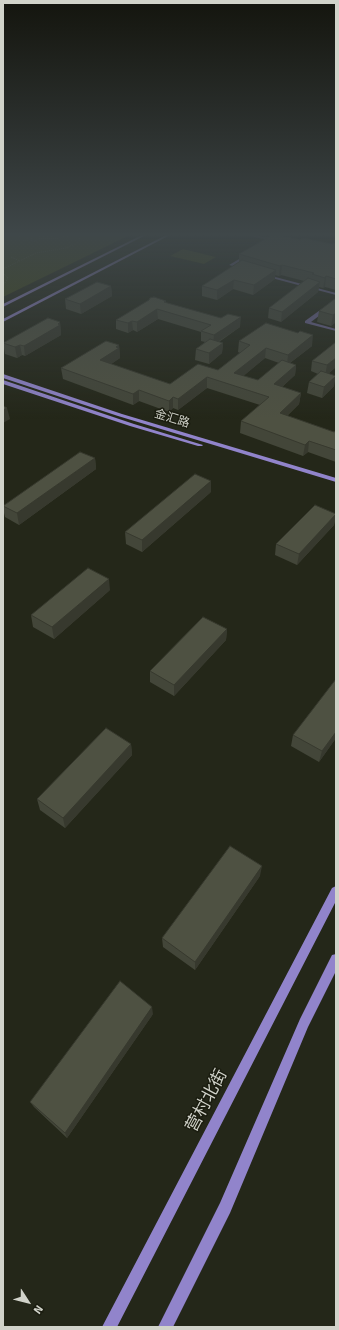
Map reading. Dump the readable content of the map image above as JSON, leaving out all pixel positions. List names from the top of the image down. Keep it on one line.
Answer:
{"streets":{"street":["金汇路","营村北街"]},"north":"bottom right"}
